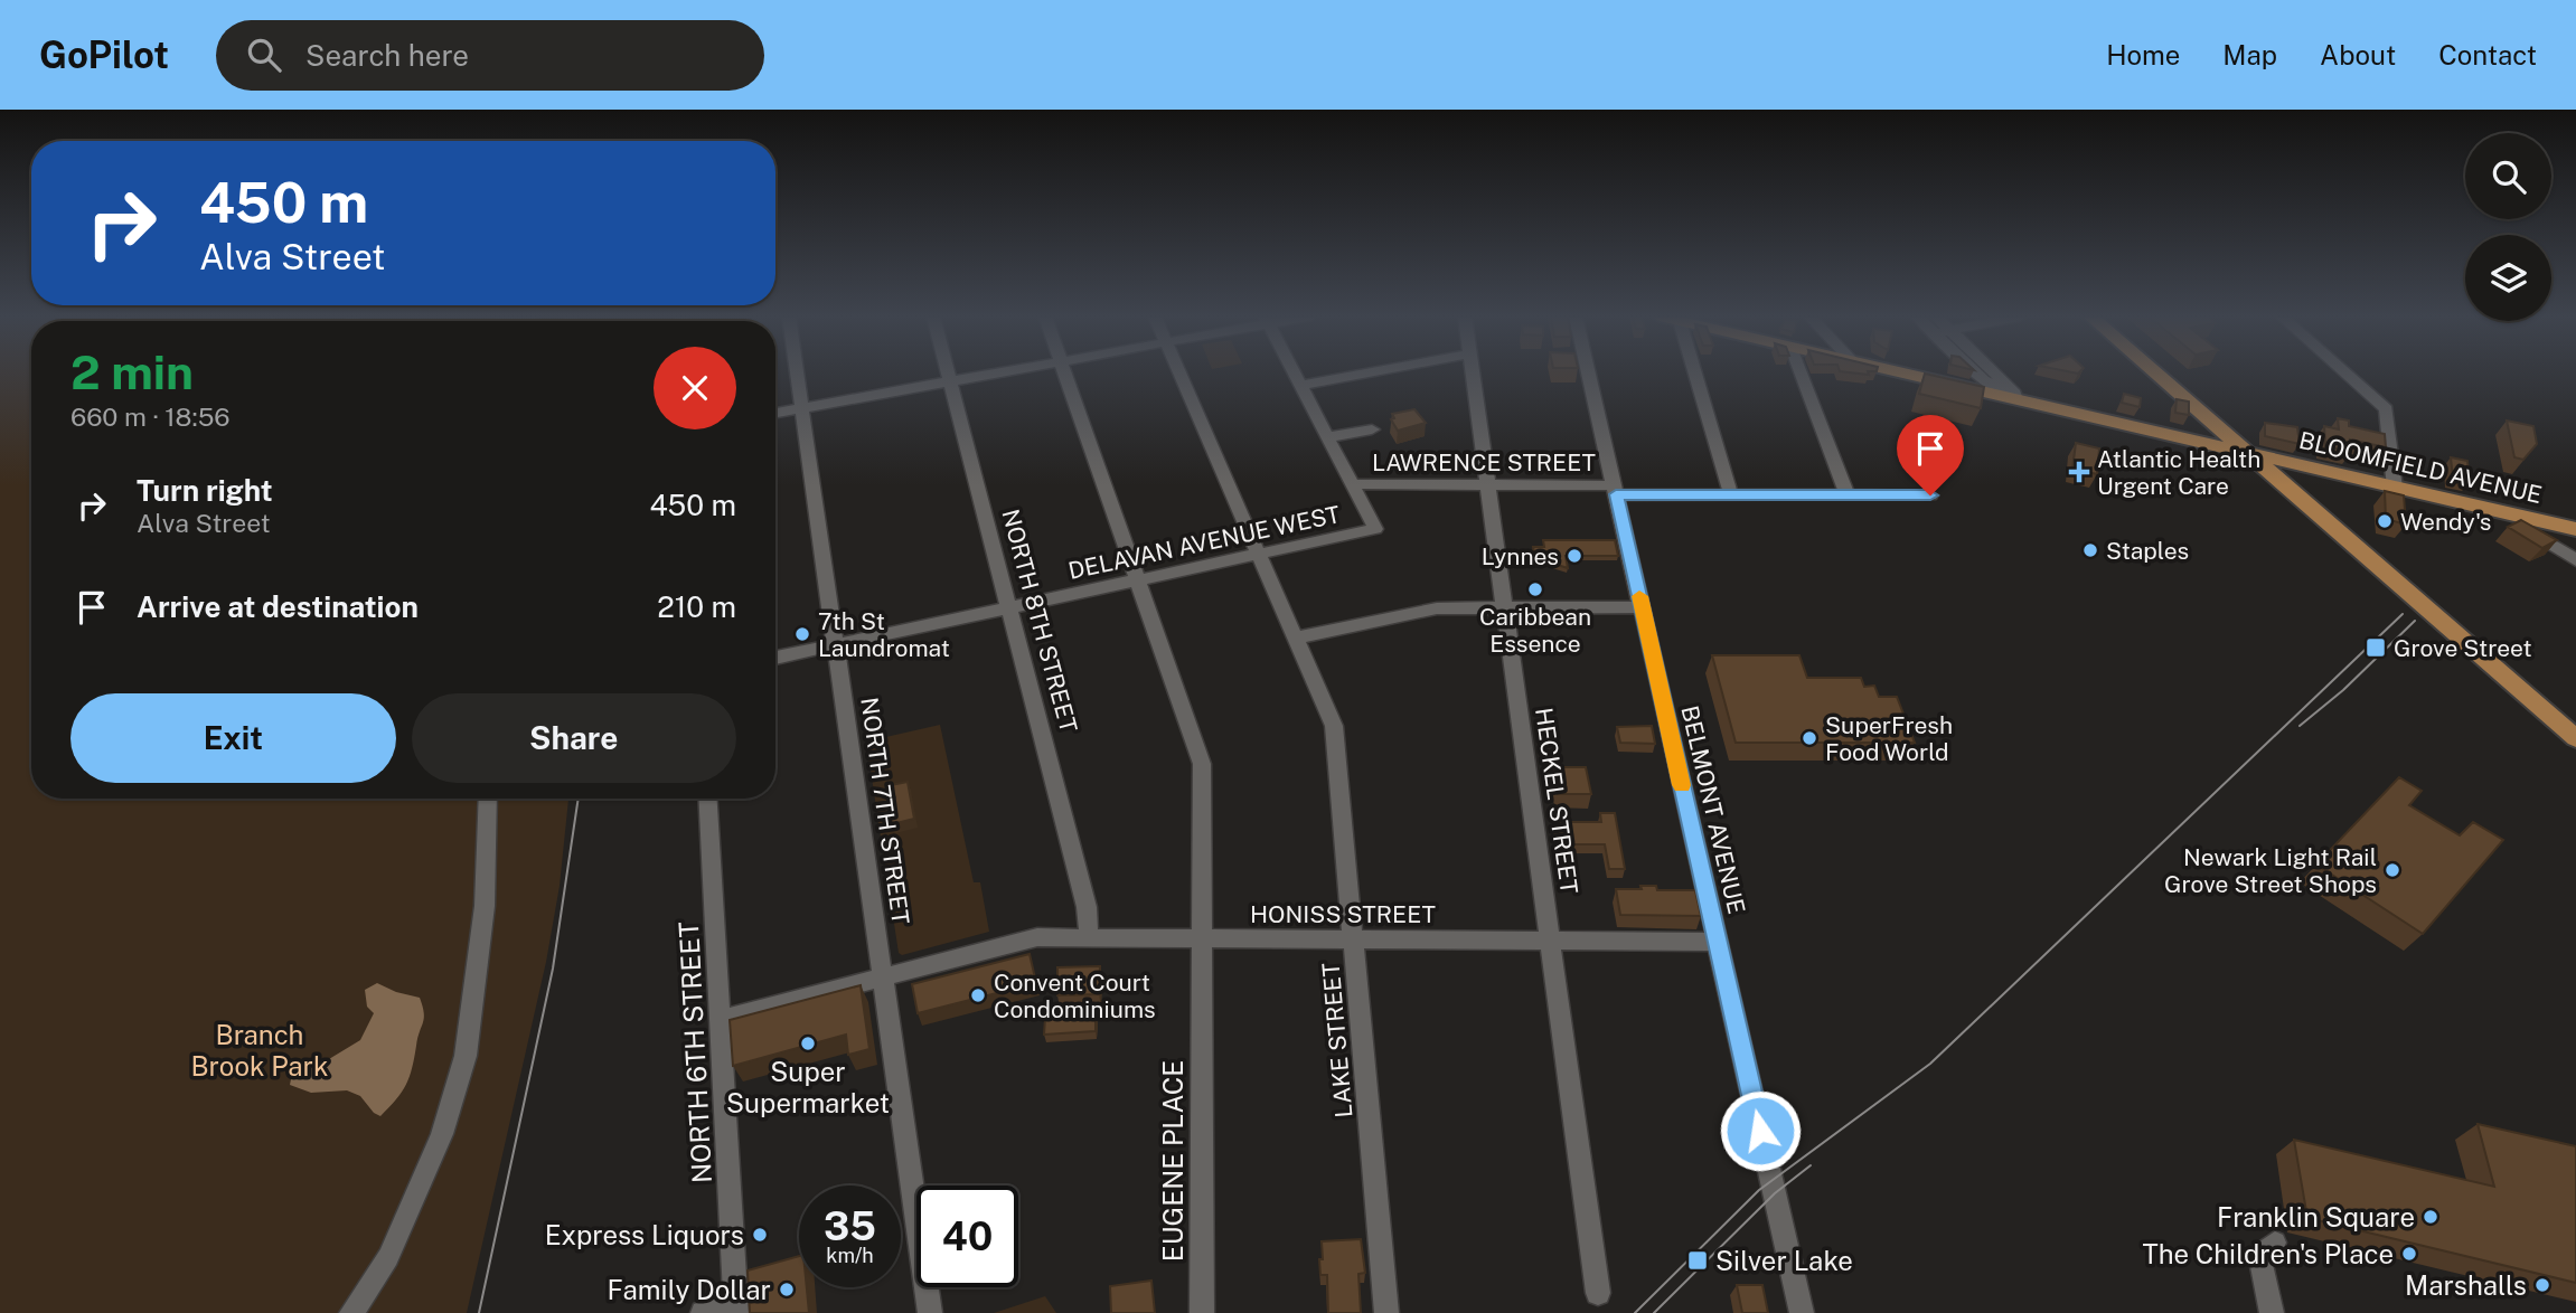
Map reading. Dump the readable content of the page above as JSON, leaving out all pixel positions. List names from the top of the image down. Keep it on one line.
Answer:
{"streets":{"main road":["BLOOMFIELD AVENUE"],"street":["LAWRENCE STREET","DELAVAN AVENUE WEST","NORTH 8TH STREET","HECKEL STREET","BELMONT AVENUE","NORTH 7TH STREET","HONISS STREET","LAKE STREET","NORTH 6TH STREET","EUGENE PLACE"]},"crossings":[["LAWRENCE STREET","DELAVAN AVENUE WEST"],["LAWRENCE STREET","HECKEL STREET"],["LAWRENCE STREET","BELMONT AVENUE"],["DELAVAN AVENUE WEST","NORTH 8TH STREET"],["DELAVAN AVENUE WEST","NORTH 7TH STREET"],["DELAVAN AVENUE WEST","LAKE STREET"],["DELAVAN AVENUE WEST","EUGENE PLACE"],["NORTH 8TH STREET","HONISS STREET"],["HECKEL STREET","HONISS STREET"],["BELMONT AVENUE","HONISS STREET"],["NORTH 7TH STREET","HONISS STREET"],["HONISS STREET","LAKE STREET"],["HONISS STREET","NORTH 6TH STREET"],["HONISS STREET","EUGENE PLACE"]],"parks":["Branch Brook Park"],"places":{"health":["Atlantic Health Urgent Care"],"other":["Wendy's","Staples","Lynnes","Caribbean Essence","7th St Laundromat","SuperFresh Food World","Newark Light Rail Grove Street Shops","Convent Court Condominiums","Super Supermarket","Franklin Square","Express Liquors","The Children's Place","Marshalls","Family Dollar"],"transit":["Grove Street","Silver Lake"]},"page":{"header":"GoPilot","search":"Search here","nav":["Home","Map","About","Contact"],"turn":["450 m","Alva Street"],"heading":["2 min","660 m · 18:56"],"list":[{"name":"Turn right","note":"Alva Street","value":"450 m"},{"name":"Arrive at destination","value":"210 m"}],"buttons":["Exit","Share"],"speed":"35 km/h","limit":"40"}}
